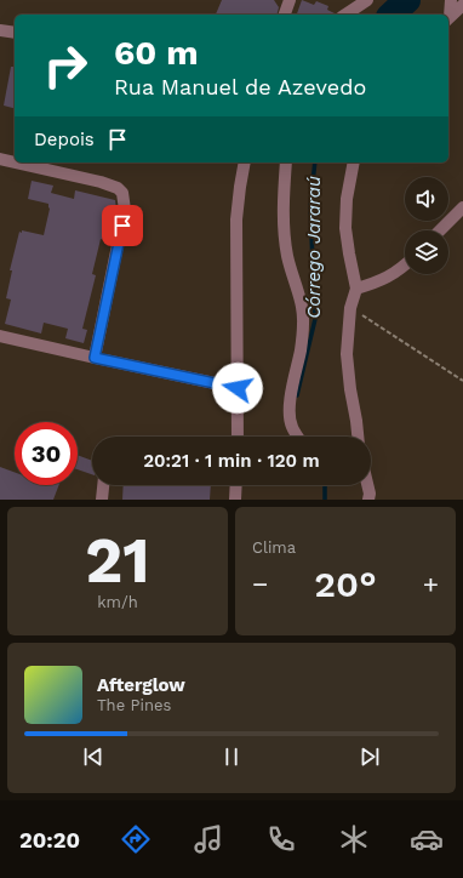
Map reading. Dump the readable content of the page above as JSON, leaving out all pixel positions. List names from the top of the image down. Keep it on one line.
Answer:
{"water":["Córrego Jararaú"],"page":{"turn":["60 m","Rua Manuel de Azevedo"],"then":"Depois","limit":"30","trip":"20:21 · 1 min · 120 m","tile":[["21","km/h"],"Clima"],"heat":["−","20°","+"],"song":["Afterglow","The Pines"],"tabs":"20:20"}}
